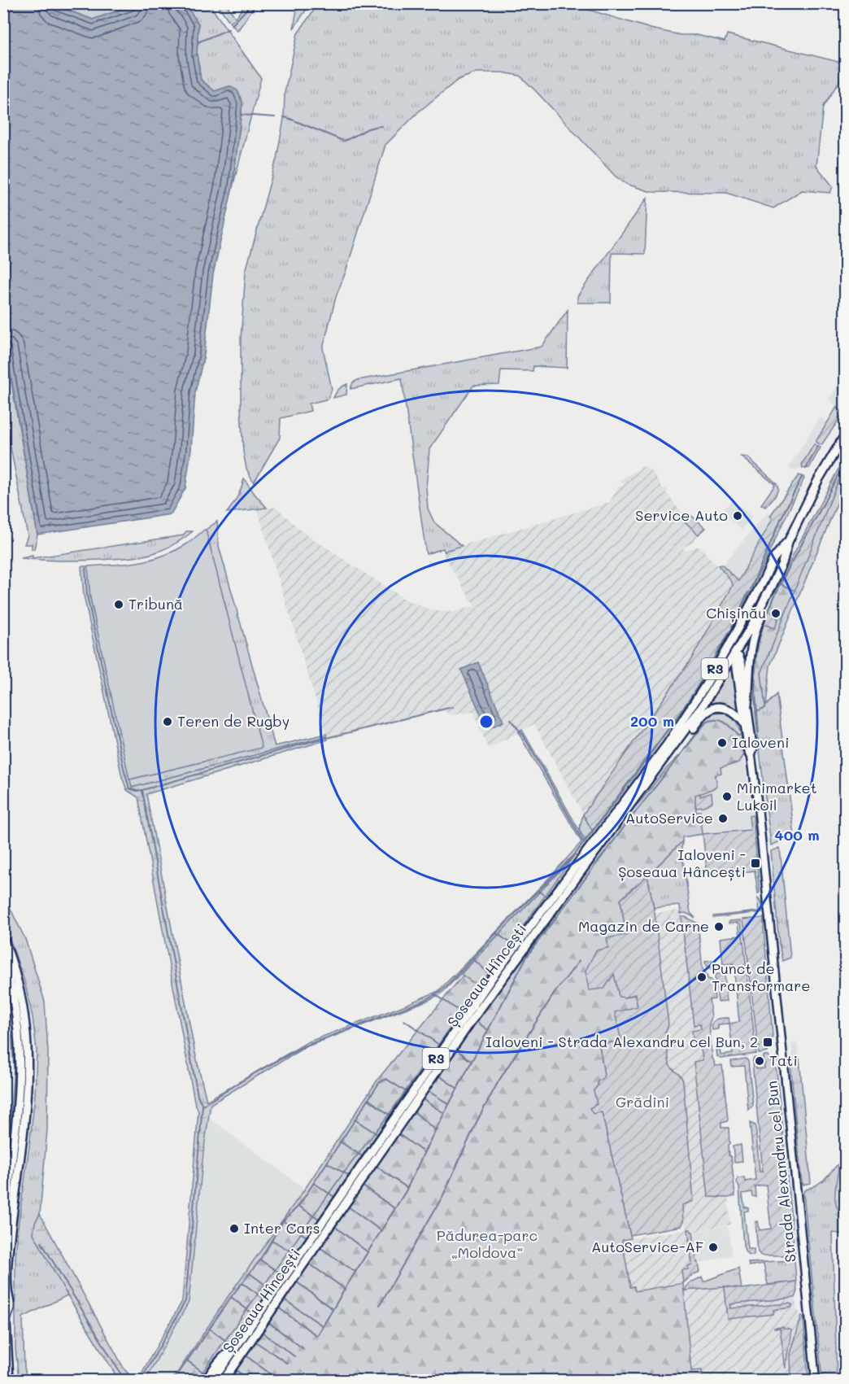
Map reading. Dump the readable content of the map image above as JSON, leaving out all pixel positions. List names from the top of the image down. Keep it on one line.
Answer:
{"streets":{"highway":["R3","Șoseaua Hîncești"],"main road":["Strada Alexandru cel Bun"]},"crossings":[["R3","Șoseaua Hîncești"],["R3","Strada Alexandru cel Bun"],["Șoseaua Hîncești","Strada Alexandru cel Bun"]],"parks":["Grădini","Pădurea-parc „Moldova”"],"places":{"other":["Service Auto","Tribună","Chișinău","Teren de Rugby","Ialoveni","Minimarket Lukoil","AutoService","Magazin de Carne","Punct de Transformare","Tati","Inter Cars","AutoService-AF"],"transit":["Ialoveni - Șoseaua Hâncești","Ialoveni - Strada Alexandru cel Bun, 2"]},"rings":["200 m","400 m"]}
